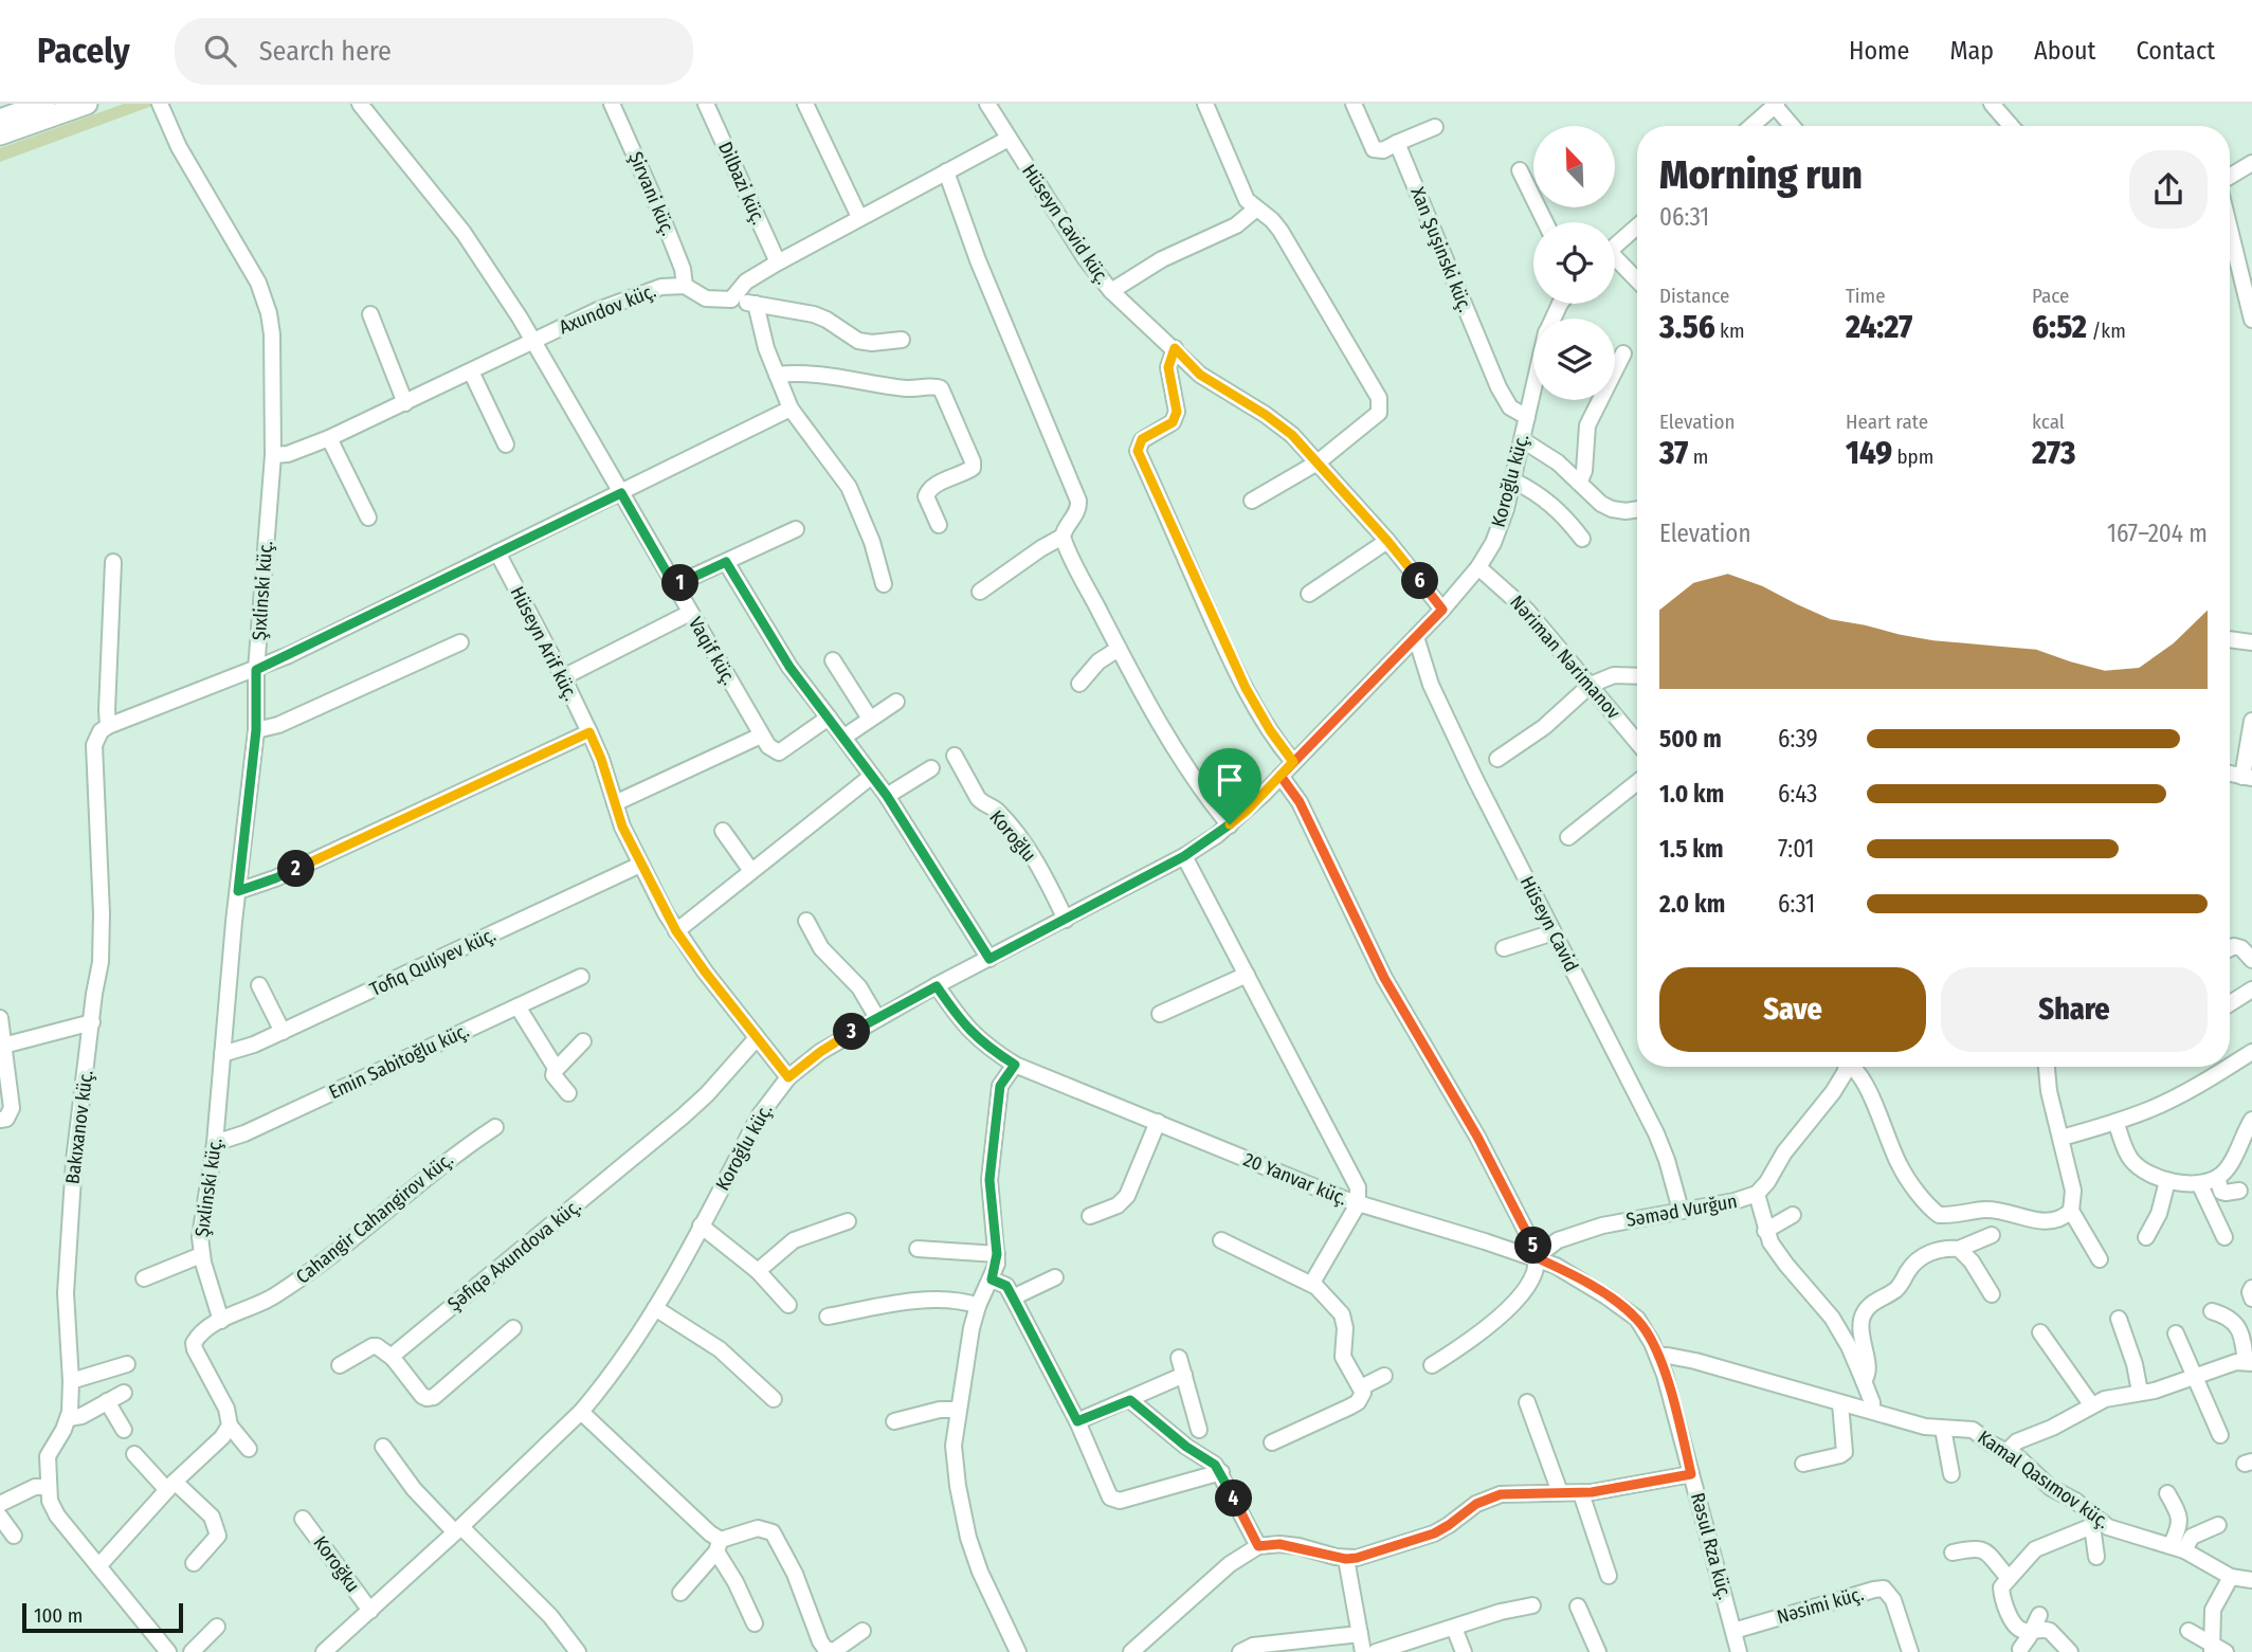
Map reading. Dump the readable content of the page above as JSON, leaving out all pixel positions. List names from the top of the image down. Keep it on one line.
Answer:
{"streets":{"street":["Dilbazi küç.","Şirvani küç.","Hüseyn Cavid küç.","Xan Şuşinski küç.","Axundov küç.","Koroğlu küç.","Şıxlinski küç.","Hüseyn Arif küç.","Vaqif küç.","Nəriman Nərimanov","Koroğlu","Hüseyn Cavid","Tofiq Quliyev küç.","Emin Sabitoğlu küç.","Bakıxanov küç.","20 Yanvar küç.","Səməd Vurğun","Cahangir Cahangirov küç.","Şəfiqə Axundova küç.","Kamal Qasımov küç.","Rəsul Rza küç.","Koroğku","Nəsimi küç."]},"crossings":[["Şirvani küç.","Axundov küç."],["Hüseyn Cavid küç.","Koroğlu küç."],["Xan Şuşinski küç.","Koroğlu küç."],["Axundov küç.","Şıxlinski küç."],["Axundov küç.","Vaqif küç."],["Koroğlu küç.","Hüseyn Arif küç."],["Koroğlu küç.","Nəriman Nərimanov"],["Koroğlu küç.","Koroğlu"],["Koroğlu küç.","Hüseyn Cavid"],["Koroğlu küç.","20 Yanvar küç."],["Koroğlu küç.","Koroğku"],["Şıxlinski küç.","Tofiq Quliyev küç."],["Şıxlinski küç.","Emin Sabitoğlu küç."],["Şıxlinski küç.","Cahangir Cahangirov küç."],["Hüseyn Arif küç.","Tofiq Quliyev küç."],["Hüseyn Arif küç.","Şəfiqə Axundova küç."],["Hüseyn Cavid","Səməd Vurğun"],["20 Yanvar küç.","Səməd Vurğun"],["20 Yanvar küç.","Kamal Qasımov küç."],["20 Yanvar küç.","Rəsul Rza küç."],["Kamal Qasımov küç.","Rəsul Rza küç."],["Rəsul Rza küç.","Nəsimi küç."]],"scale_bar":"100 m","north":"top left","page":{"header":"Pacely","search":"Search here","nav":["Home","Map","About","Contact"],"heading":["Morning run","06:31"],"stats":[["Distance","3.56 km"],["Time","24:27"],["Pace","6:52 /km"],["Elevation","37 m"],["Heart rate","149 bpm"],["kcal","273"]],"chart":["Elevation","167–204 m"],"pins":["6","1","2","3","5","4"],"list":[{"name":"500 m","note":"6:39"},{"name":"1.0 km","note":"6:43"},{"name":"1.5 km","note":"7:01"},{"name":"2.0 km","note":"6:31"}],"buttons":["Save","Share"],"scale":"100 m"}}
